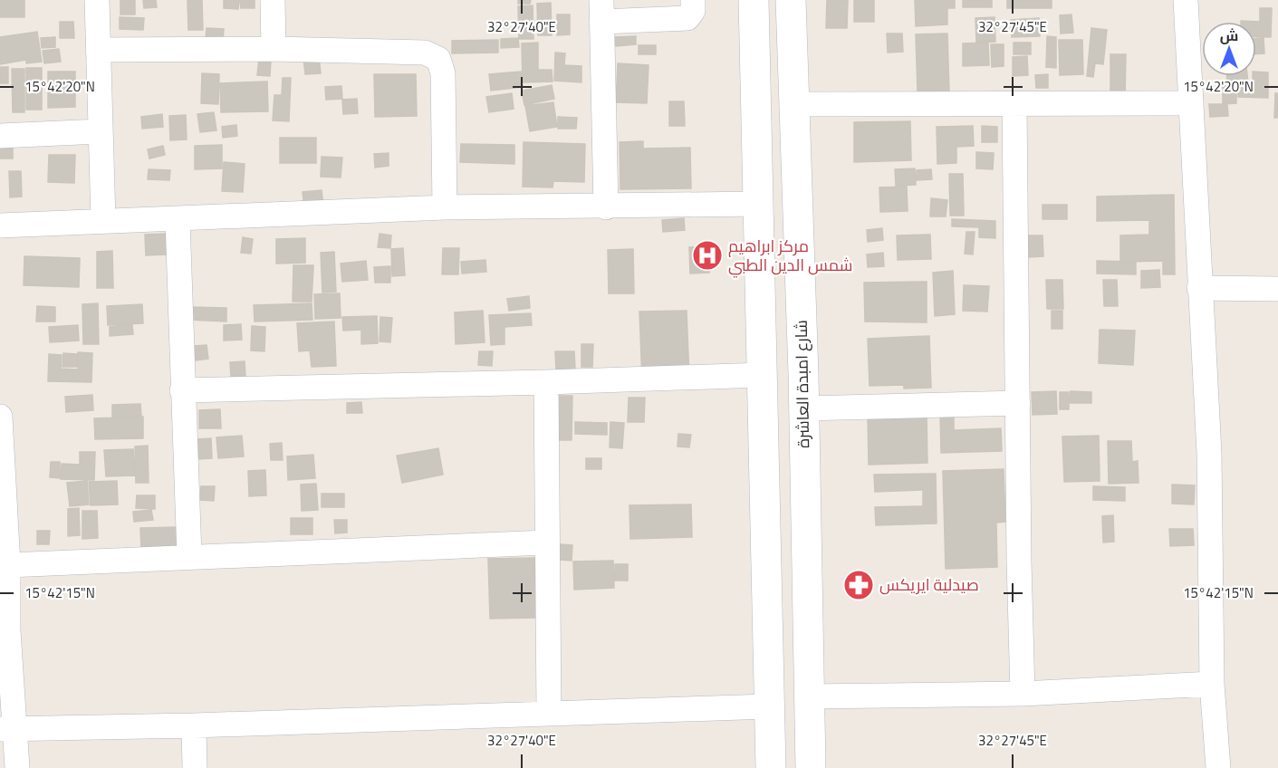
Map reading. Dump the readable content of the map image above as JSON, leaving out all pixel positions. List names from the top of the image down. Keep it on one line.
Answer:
{"streets":{"main road":["شارع امبدة العاشرة"]},"places":{"hospital":["مركز ابراهيم شمس الدين الطبي"],"pharmacy":["صيدلية ايريكس"]},"north":"top","coordinates":["32°27'40\"E","32°27'45\"E","15°42'20\"N","15°42'15\"N"]}
